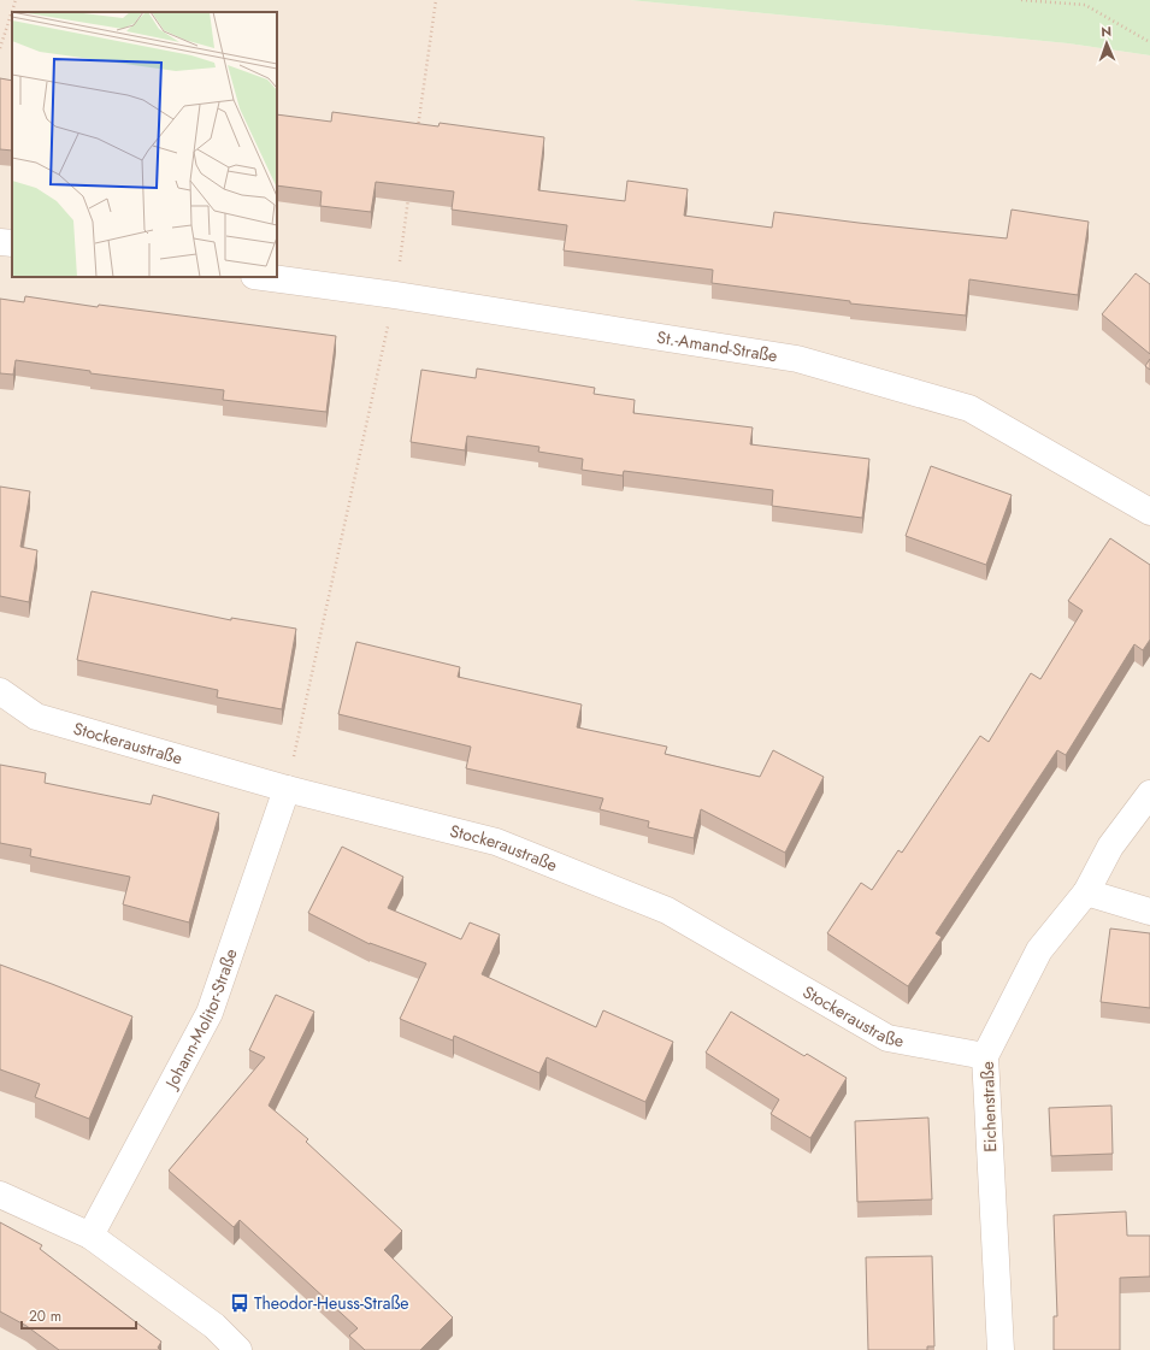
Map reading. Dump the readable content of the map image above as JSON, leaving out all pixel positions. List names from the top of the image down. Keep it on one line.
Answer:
{"streets":{"street":["St.-Amand-Straße","Stockeraustraße","Johann-Molitor-Straße","Eichenstraße"]},"crossings":[["Stockeraustraße","Johann-Molitor-Straße"],["Stockeraustraße","Eichenstraße"]],"places":{"bus stop":["Theodor-Heuss-Straße"]},"scale_bar":"20 m","north":"top"}
